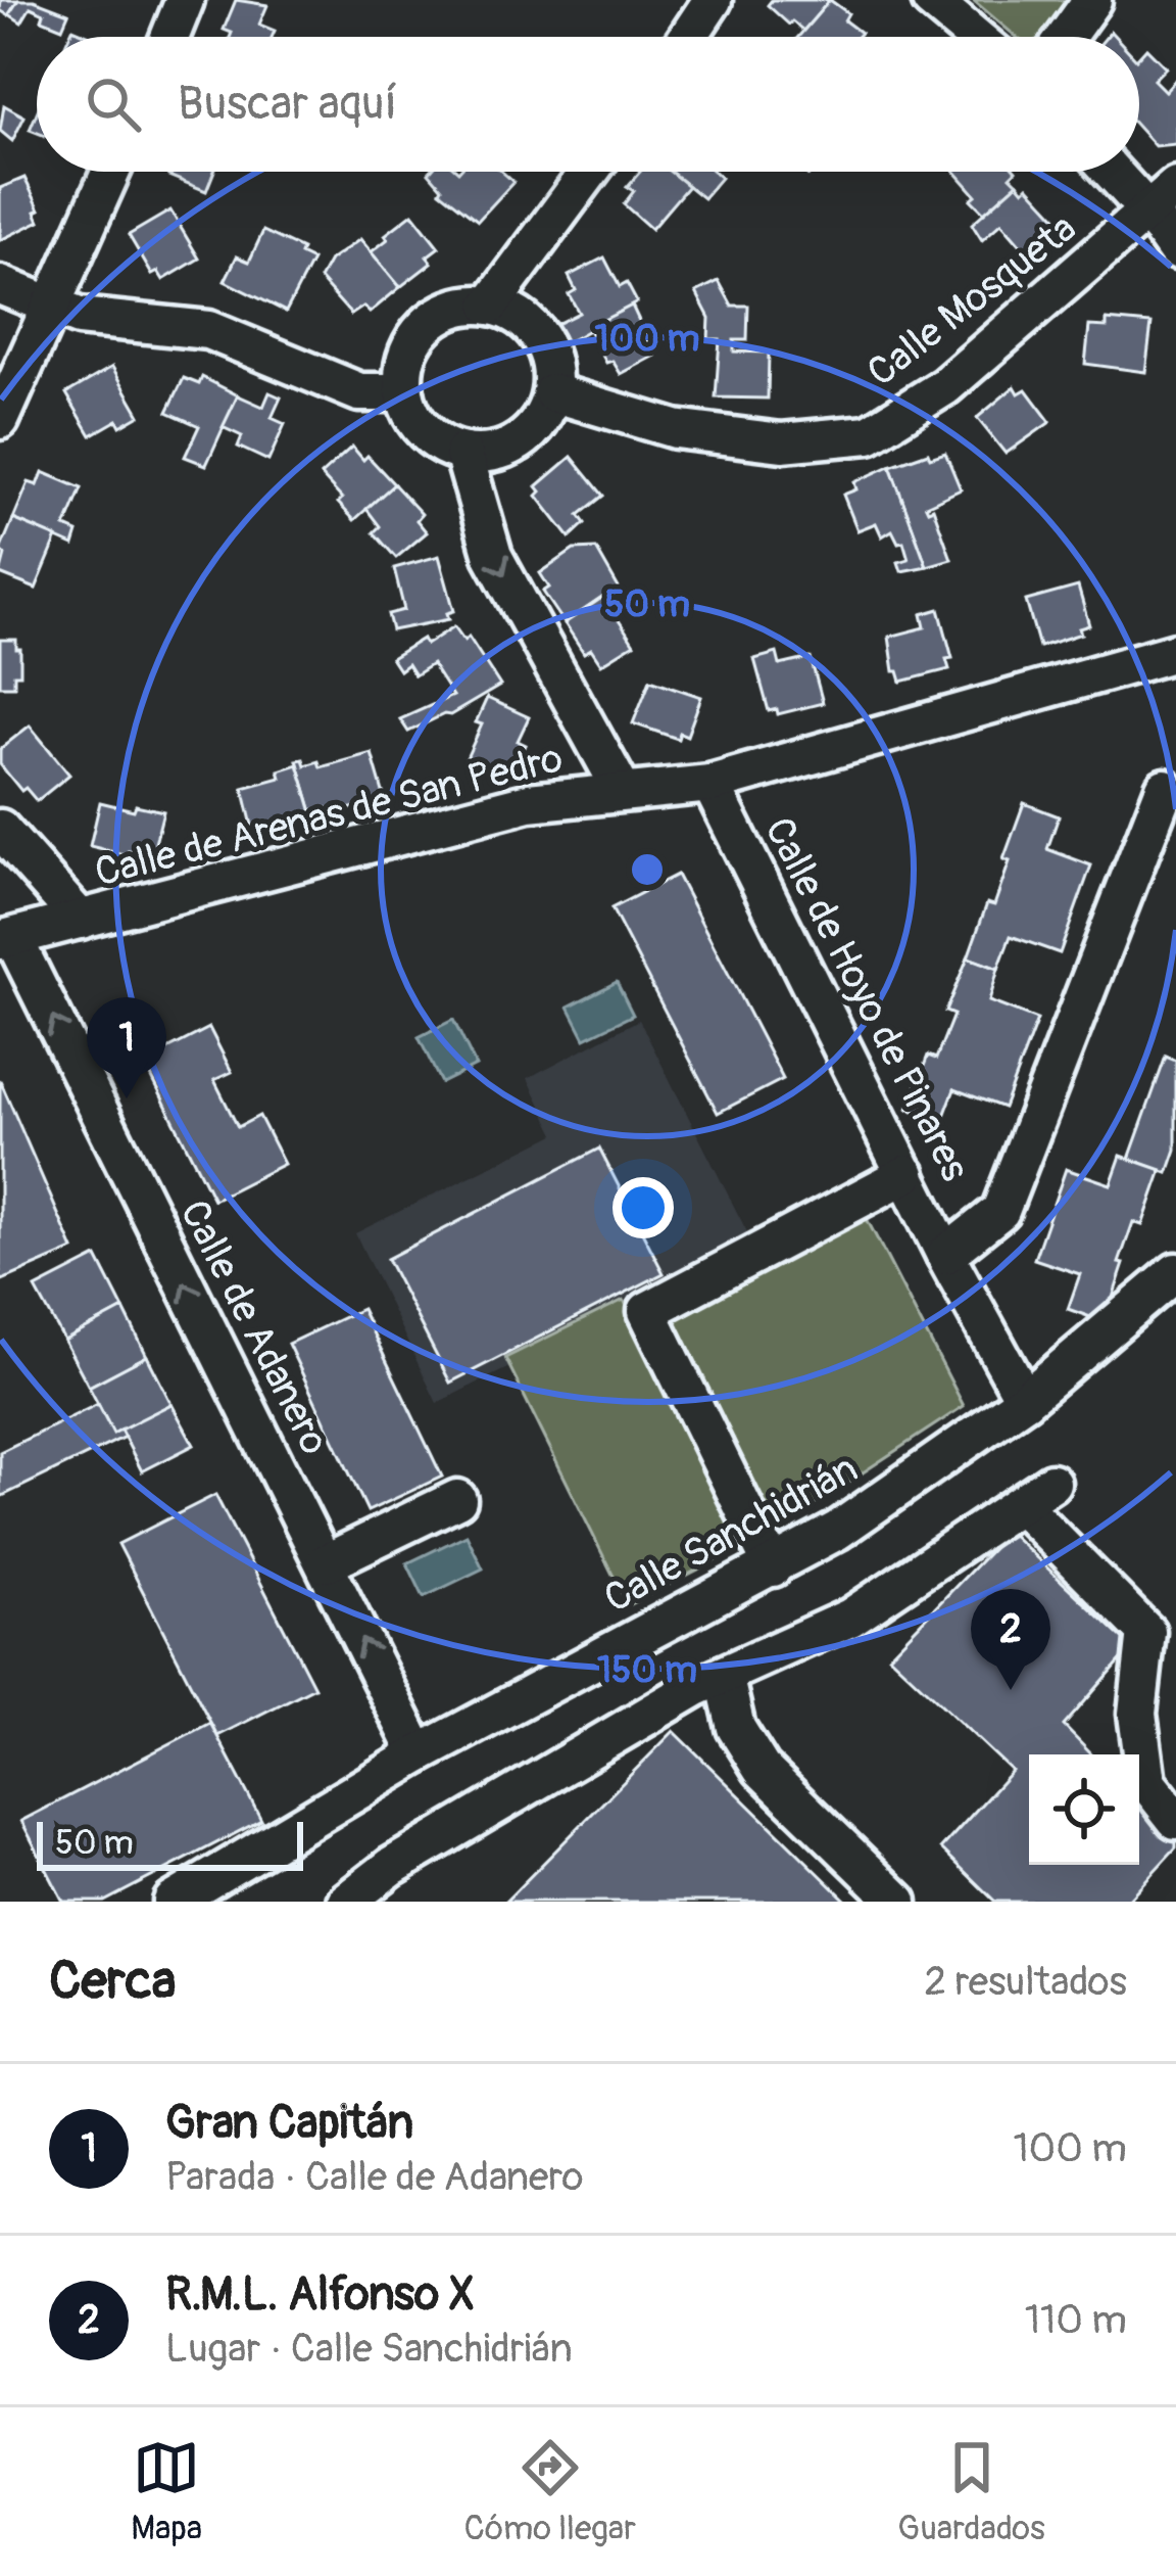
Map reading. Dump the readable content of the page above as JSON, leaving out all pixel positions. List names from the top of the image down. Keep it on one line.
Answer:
{"streets":{"street":["Calle Mosqueta","Calle de Arenas de San Pedro","Calle de Hoyo de Pinares","Calle de Adanero","Calle Sanchidrián"]},"crossings":[["Calle de Arenas de San Pedro","Calle de Hoyo de Pinares"],["Calle de Arenas de San Pedro","Calle de Adanero"],["Calle de Hoyo de Pinares","Calle Sanchidrián"],["Calle de Adanero","Calle Sanchidrián"]],"one_way":["Calle de Adanero"],"scale_bar":"50 m","page":{"search":"Buscar aquí","pins":["1","2"],"scale":"50 m","heading":["Cerca","2 resultados"],"list":[{"mark":"1","name":"Gran Capitán","note":"Parada · Calle de Adanero","value":"100 m"},{"mark":"2","name":"R.M.L. Alfonso X","note":"Lugar · Calle Sanchidrián","value":"110 m"}],"nav":["Mapa","Cómo llegar","Guardados"]},"rings":["100 m","50 m","150 m"]}
